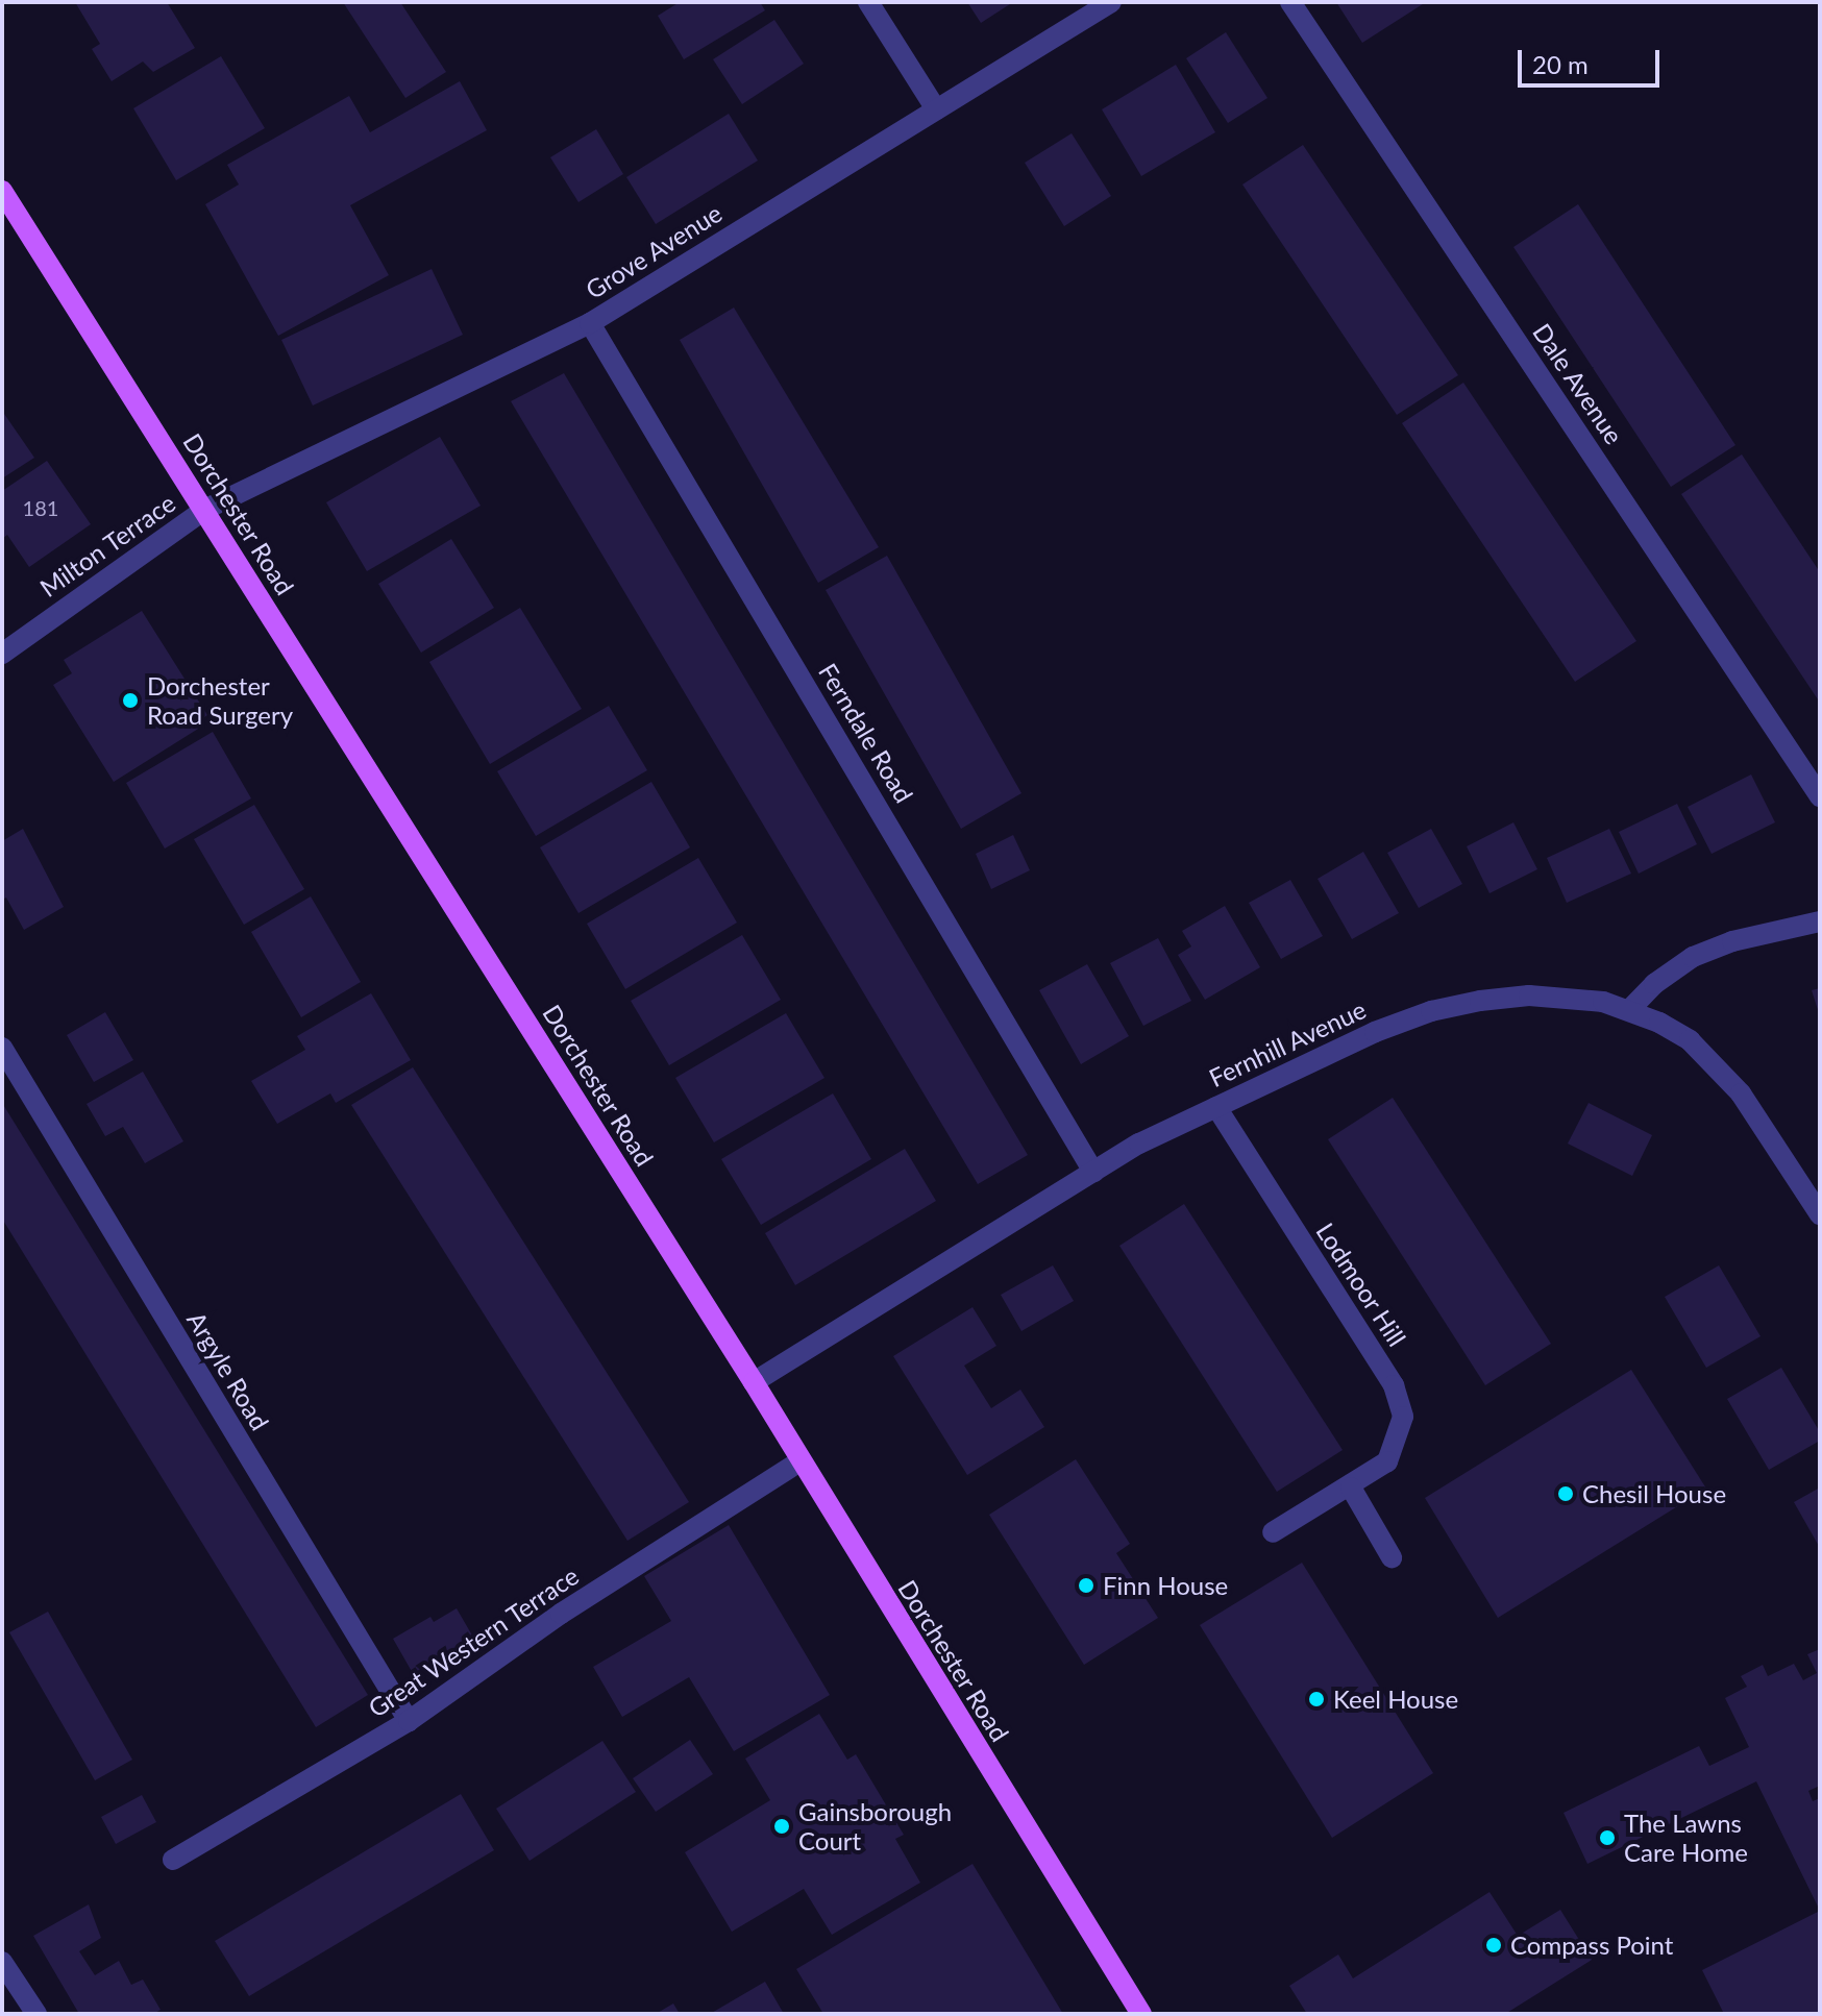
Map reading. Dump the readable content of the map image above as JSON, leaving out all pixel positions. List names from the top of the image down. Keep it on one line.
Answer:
{"streets":{"main road":["Dorchester Road"],"street":["Grove Avenue","Dale Avenue","Milton Terrace","Ferndale Road","Fernhill Avenue","Lodmoor Hill","Argyle Road","Great Western Terrace"]},"crossings":[["Grove Avenue","Dorchester Road"],["Grove Avenue","Milton Terrace"],["Grove Avenue","Ferndale Road"],["Dorchester Road","Milton Terrace"],["Dorchester Road","Fernhill Avenue"],["Dorchester Road","Great Western Terrace"],["Ferndale Road","Fernhill Avenue"],["Fernhill Avenue","Lodmoor Hill"],["Argyle Road","Great Western Terrace"]],"places":["Dorchester Road Surgery","Chesil House","Finn House","Keel House","Gainsborough Court","The Lawns Care Home","Compass Point"],"house_numbers":["181"],"scale_bar":"20 m"}
